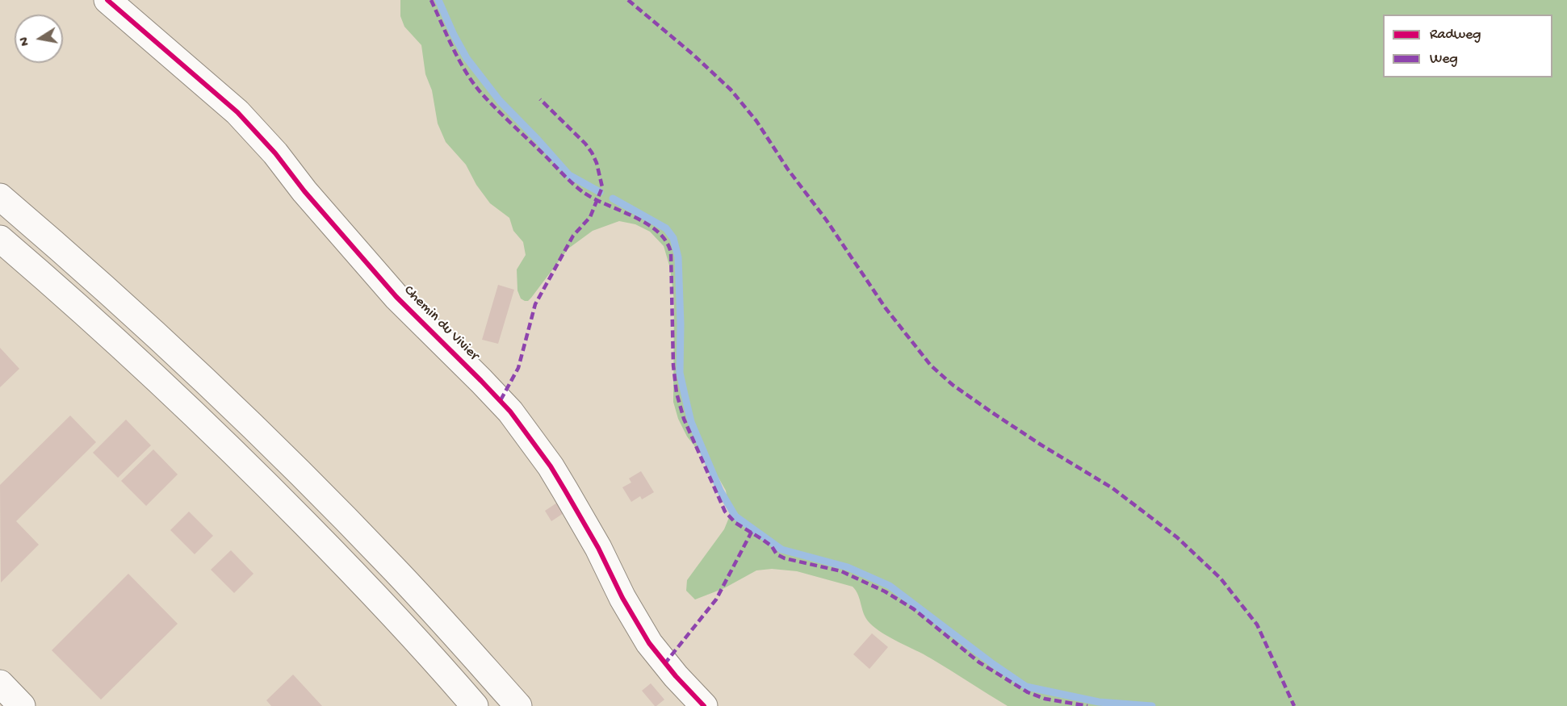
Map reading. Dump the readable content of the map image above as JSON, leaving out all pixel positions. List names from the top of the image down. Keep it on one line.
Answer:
{"streets":{"main road":["Chemin du Vivier"]},"legend":["Radweg","Weg"],"north":"left"}
